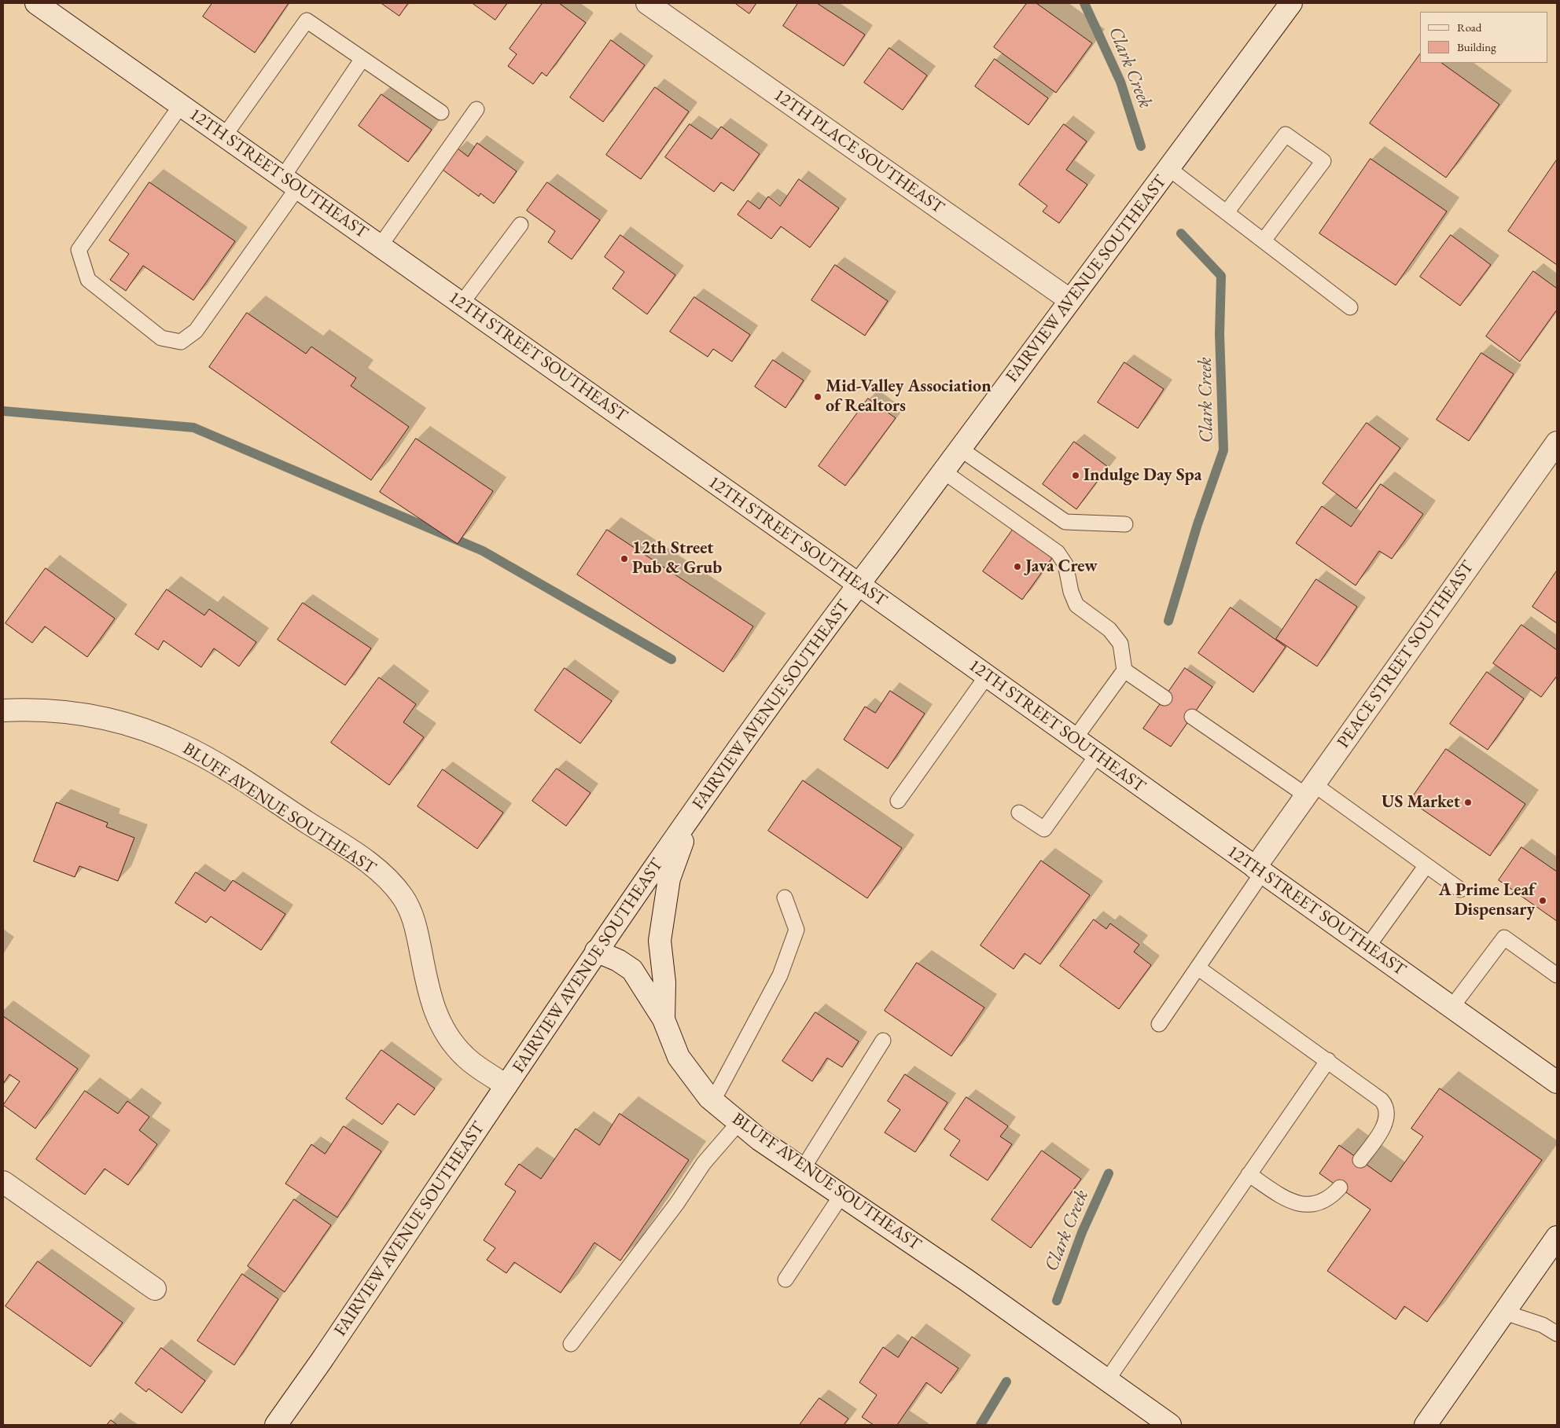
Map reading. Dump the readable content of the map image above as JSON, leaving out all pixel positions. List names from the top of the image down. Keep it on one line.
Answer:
{"streets":{"main road":["12TH PLACE SOUTHEAST","12TH STREET SOUTHEAST","FAIRVIEW AVENUE SOUTHEAST","PEACE STREET SOUTHEAST","BLUFF AVENUE SOUTHEAST"]},"crossings":[["12TH PLACE SOUTHEAST","FAIRVIEW AVENUE SOUTHEAST"],["12TH STREET SOUTHEAST","FAIRVIEW AVENUE SOUTHEAST"],["12TH STREET SOUTHEAST","PEACE STREET SOUTHEAST"],["FAIRVIEW AVENUE SOUTHEAST","BLUFF AVENUE SOUTHEAST"]],"water":["Clark Creek"],"places":["Mid-Valley Association of Realtors","Indulge Day Spa","12th Street Pub & Grub","Java Crew","US Market","A Prime Leaf Dispensary"],"legend":["Road","Building"]}
